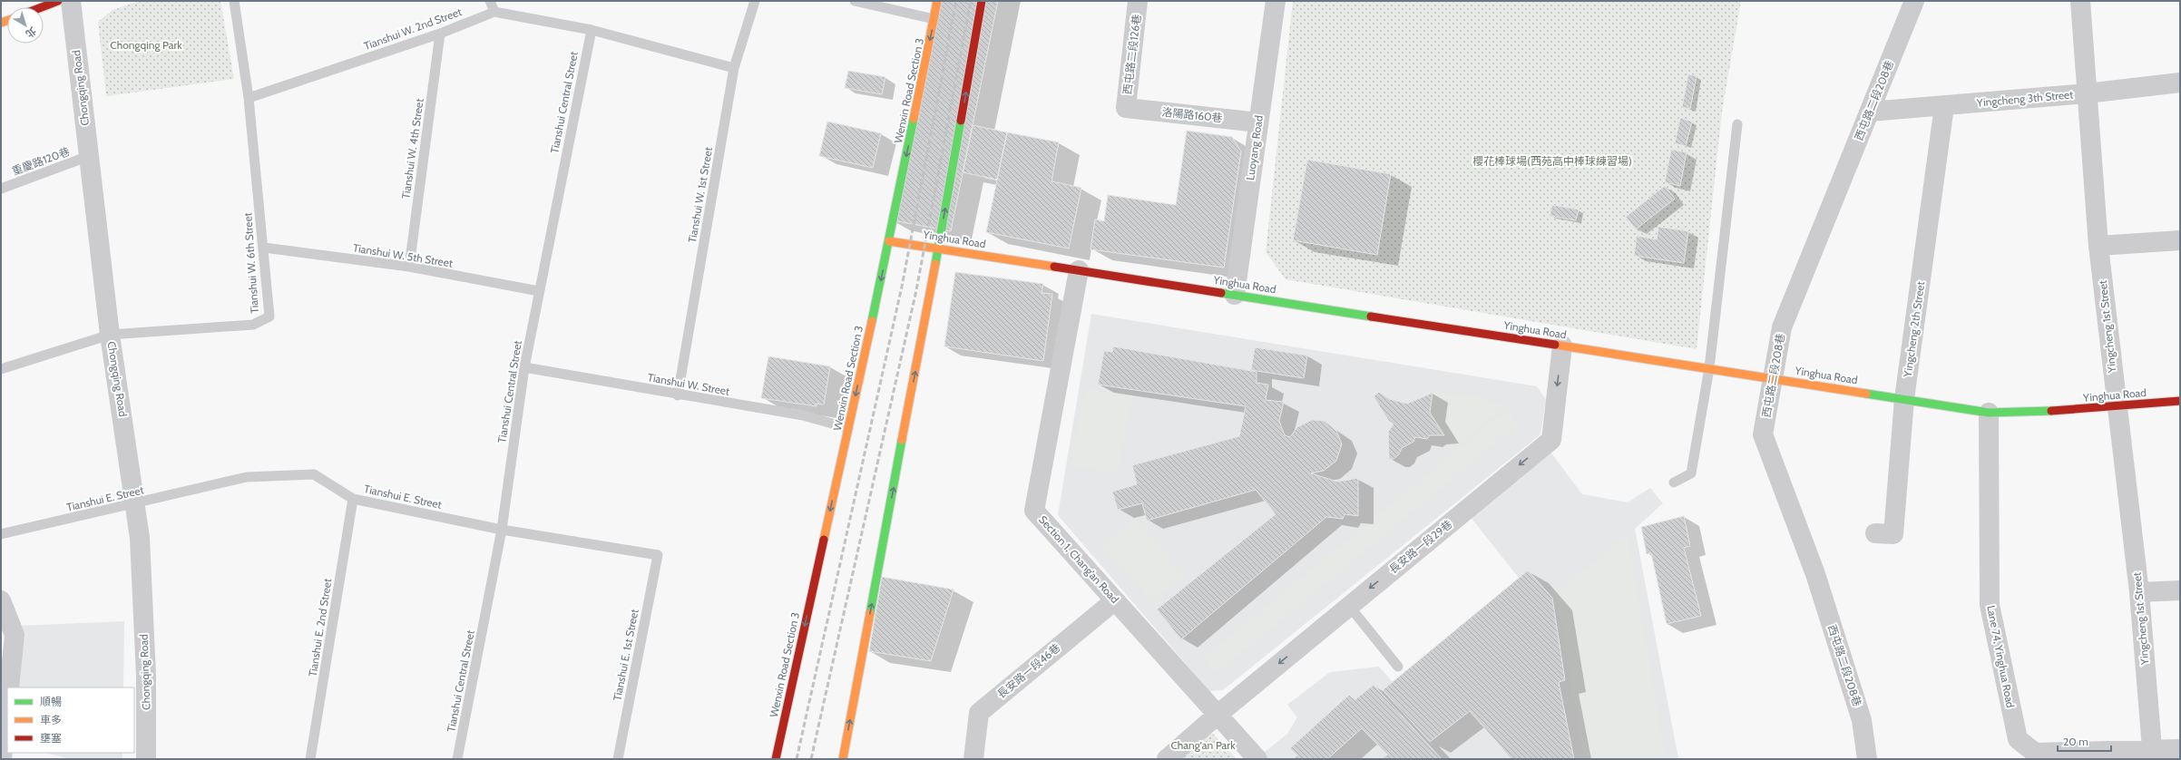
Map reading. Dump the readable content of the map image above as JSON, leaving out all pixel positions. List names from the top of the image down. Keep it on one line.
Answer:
{"streets":{"main road":["Wenxin Road Section 3","Yinghua Road"],"street":["西屯路二段126巷","Chongqing Road","Yingcheng 3th Street","西屯路二段208巷","洛陽路160巷","Luoyang Road","Yingcheng 1st Street","Yingcheng 2th Street","長安路一段29巷","Section 1, Chang’an Road","Lane 74, Yinghua Road","長安路一段46巷"],"lane":["Tianshui W. 2nd Street","Tianshui Central Street","Tianshui W. 4th Street","重慶路120巷","Tianshui W. 1st Street","Tianshui W. 5th Street","Tianshui W. 6th Street","Tianshui W. Street","Tianshui E. Street","Tianshui E. 2nd Street","Tianshui E. 1st Street"]},"crossings":[["Tianshui W. 2nd Street","Tianshui W. 4th Street"],["Tianshui W. 2nd Street","Tianshui W. 6th Street"],["西屯路二段126巷","洛陽路160巷"],["Chongqing Road","重慶路120巷"],["Chongqing Road","Tianshui W. 6th Street"],["Chongqing Road","Tianshui E. Street"],["Wenxin Road Section 3","Yinghua Road"],["Wenxin Road Section 3","Tianshui W. Street"],["Yingcheng 3th Street","西屯路二段208巷"],["Yingcheng 3th Street","Yingcheng 1st Street"],["Yingcheng 3th Street","Yingcheng 2th Street"],["西屯路二段208巷","Yinghua Road"],["Tianshui Central Street","Tianshui W. 5th Street"],["Tianshui Central Street","Tianshui W. Street"],["Tianshui Central Street","Tianshui E. Street"],["洛陽路160巷","Luoyang Road"],["Luoyang Road","Yinghua Road"],["Tianshui W. 4th Street","Tianshui W. 5th Street"],["Tianshui W. 1st Street","Tianshui W. Street"],["Yinghua Road","Yingcheng 1st Street"],["Yinghua Road","Yingcheng 2th Street"],["Yinghua Road","長安路一段29巷"],["Yinghua Road","Section 1, Chang’an Road"],["Yinghua Road","Lane 74, Yinghua Road"],["Tianshui W. 5th Street","Tianshui W. 6th Street"],["Yingcheng 1st Street","Lane 74, Yinghua Road"],["Tianshui E. Street","Tianshui E. 2nd Street"],["Tianshui E. Street","Tianshui E. 1st Street"],["長安路一段29巷","Section 1, Chang’an Road"],["Section 1, Chang’an Road","長安路一段46巷"]],"one_way":["長安路一段29巷"],"parks":["Chongqing Park","櫻花棒球場(西苑高中棒球練習場)","Chang'an Park"],"legend":["順暢","車多","壅塞"],"scale_bar":"20 m","north":"bottom right"}
